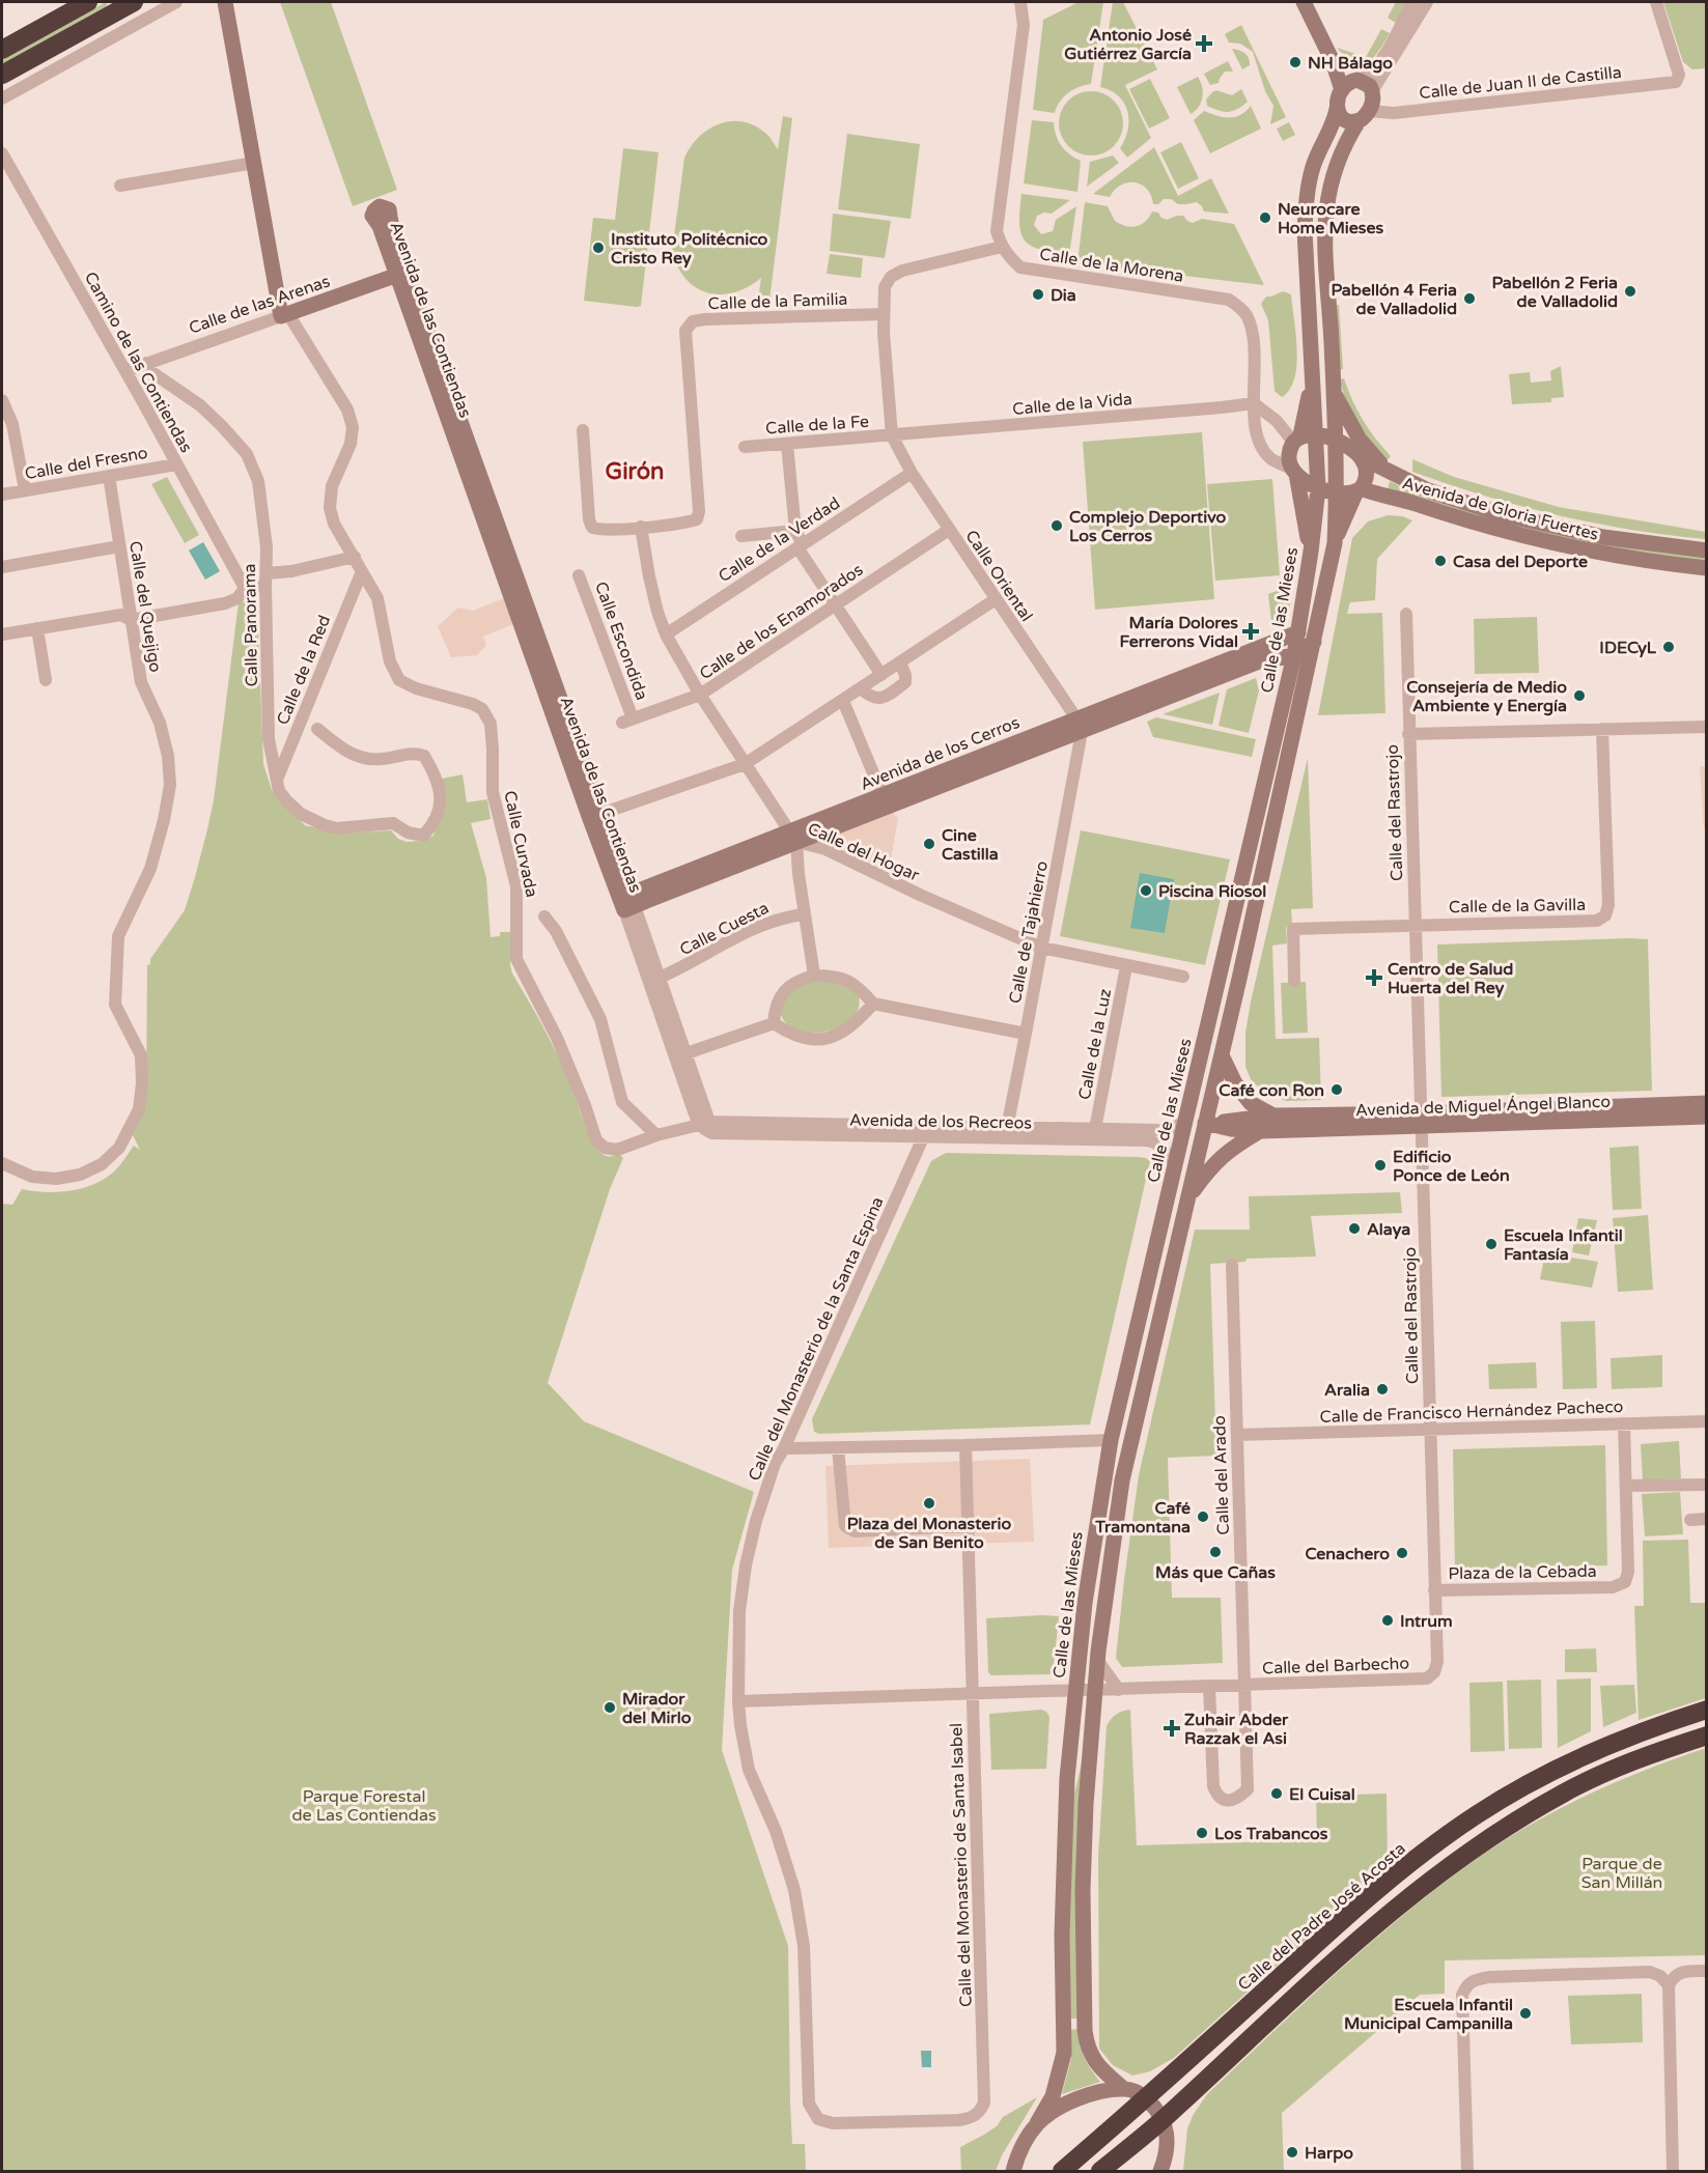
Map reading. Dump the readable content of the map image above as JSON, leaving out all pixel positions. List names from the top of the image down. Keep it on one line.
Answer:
{"streets":{"highway":["Calle del Padre José Acosta"],"main road":["Calle de las Arenas","Avenida de las Contiendas","Avenida de Gloria Fuertes","Calle de las Mieses","Avenida de los Cerros","Avenida de Miguel Ángel Blanco"],"street":["Calle de Juan II de Castilla","Calle de la Morena","Calle de la Familia","Camino de las Contiendas","Calle de la Vida","Calle de la Fe","Calle del Fresno","Calle de la Verdad","Calle Oriental","Calle del Quejigo","Calle de los Enamorados","Calle Panorama","Calle Escondida","Calle de la Red","Calle del Rastrojo","Calle Curvada","Calle del Hogar","Calle de la Gavilla","Calle Cuesta","Calle de Tajahierro","Calle de la Luz","Avenida de los Recreos","Calle del Monasterio de la Santa Espina","Calle de Francisco Hernández Pacheco","Calle del Arado","Plaza de la Cebada","Calle del Barbecho","Calle del Monasterio de Santa Isabel"]},"crossings":[["Calle de Juan II de Castilla","Calle de las Mieses"],["Calle de la Morena","Calle de la Vida"],["Calle de la Morena","Calle de las Mieses"],["Calle de la Familia","Calle del Hogar"],["Calle de las Arenas","Avenida de las Contiendas"],["Calle de las Arenas","Camino de las Contiendas"],["Calle de las Arenas","Calle Panorama"],["Avenida de las Contiendas","Avenida de los Cerros"],["Avenida de las Contiendas","Calle Curvada"],["Avenida de las Contiendas","Calle Cuesta"],["Avenida de las Contiendas","Avenida de los Recreos"],["Camino de las Contiendas","Calle del Fresno"],["Calle de la Vida","Calle de la Fe"],["Calle de la Vida","Calle Oriental"],["Calle de la Fe","Calle Oriental"],["Calle del Fresno","Calle del Quejigo"],["Avenida de Gloria Fuertes","Calle de las Mieses"],["Calle de la Verdad","Calle Oriental"],["Calle de la Verdad","Calle del Hogar"],["Calle Oriental","Calle de los Enamorados"],["Calle Oriental","Avenida de los Cerros"],["Calle Oriental","Calle de Tajahierro"],["Calle de las Mieses","Avenida de los Cerros"],["Calle de las Mieses","Avenida de los Recreos"],["Calle de las Mieses","Calle del Barbecho"],["Calle de los Enamorados","Calle Escondida"],["Calle de los Enamorados","Calle del Hogar"],["Calle Panorama","Calle de la Red"],["Calle de la Red","Calle Curvada"],["Avenida de los Cerros","Calle del Hogar"],["Avenida de los Cerros","Calle de Tajahierro"],["Calle del Rastrojo","Calle de la Gavilla"],["Calle del Rastrojo","Avenida de Miguel Ángel Blanco"],["Calle del Rastrojo","Calle de Francisco Hernández Pacheco"],["Calle del Rastrojo","Plaza de la Cebada"],["Calle del Rastrojo","Calle del Barbecho"],["Calle Curvada","Avenida de los Recreos"],["Calle del Hogar","Calle de Tajahierro"],["Calle del Hogar","Calle de la Luz"],["Calle de Tajahierro","Avenida de los Recreos"],["Calle de la Luz","Avenida de los Recreos"],["Avenida de los Recreos","Calle del Monasterio de la Santa Espina"],["Calle del Monasterio de la Santa Espina","Calle del Barbecho"],["Calle del Monasterio de la Santa Espina","Calle del Monasterio de Santa Isabel"],["Calle de Francisco Hernández Pacheco","Calle del Arado"],["Calle de Francisco Hernández Pacheco","Plaza de la Cebada"],["Calle del Arado","Calle del Barbecho"],["Calle del Barbecho","Calle del Monasterio de Santa Isabel"]],"districts":["Girón"],"parks":["Parque Forestal de Las Contiendas","Parque de San Millán"],"places":{"health":["Antonio José Gutiérrez García","María Dolores Ferrerons Vidal","Centro de Salud Huerta del Rey","Zuhair Abder Razzak el Asi"],"other":["NH Bálago","Neurocare Home Mieses","Instituto Politécnico Cristo Rey","Pabellón 2 Feria de Valladolid","Dia","Pabellón 4 Feria de Valladolid","Complejo Deportivo Los Cerros","Casa del Deporte","IDECyL","Consejería de Medio Ambiente y Energía","Cine Castilla","Piscina Riosol","Café con Ron","Edificio Ponce de León","Alaya","Escuela Infantil Fantasía","Aralia","Plaza del Monasterio de San Benito","Café Tramontana","Más que Cañas","Cenachero","Intrum","Mirador del Mirlo","El Cuisal","Los Trabancos","Escuela Infantil Municipal Campanilla","Harpo"]}}
